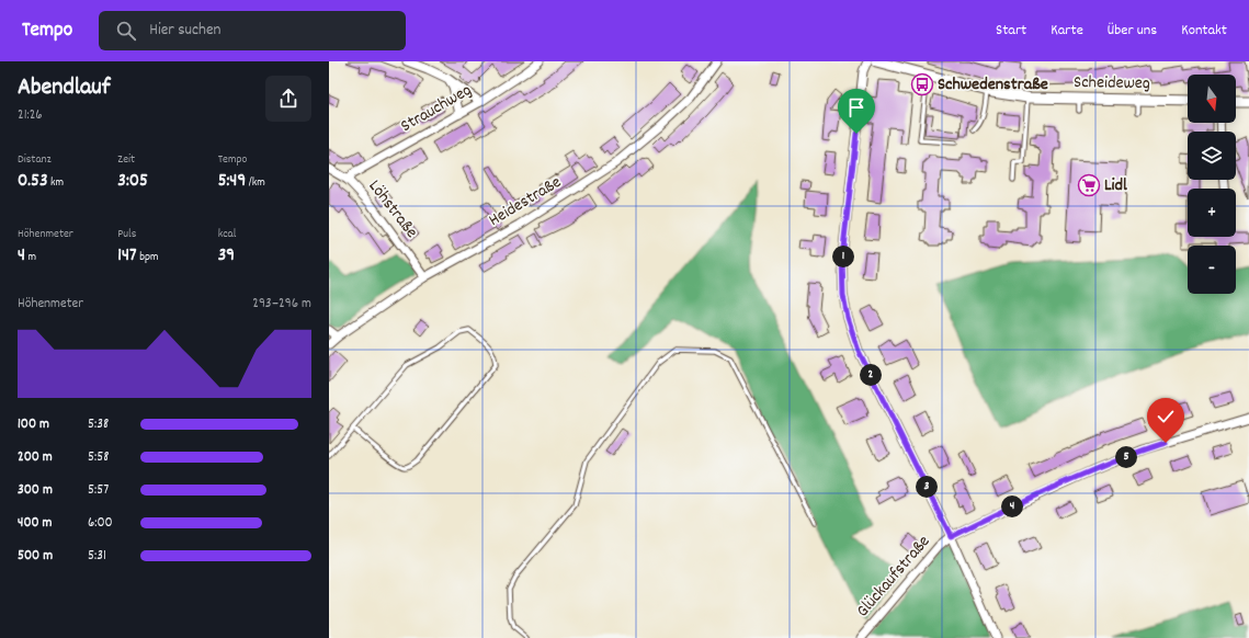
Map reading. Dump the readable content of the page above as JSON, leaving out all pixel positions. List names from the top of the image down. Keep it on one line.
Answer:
{"streets":{"street":["Scheideweg","Strauchweg","Heidestraße","Löhstraße","Glückaufstraße"]},"crossings":[["Strauchweg","Löhstraße"],["Heidestraße","Löhstraße"]],"places":{"bus stop":["Schwedenstraße"],"supermarket":["Lidl"]},"north":"bottom","page":{"header":"Tempo","search":"Hier suchen","nav":["Start","Karte","Über uns","Kontakt"],"heading":["Abendlauf","21:26"],"map_buttons":["+","−"],"stats":[["Distanz","0.53 km"],["Zeit","3:05"],["Tempo","5:49 /km"],["Höhenmeter","4 m"],["Puls","147 bpm"],["kcal","39"]],"pins":["1","2","5","3","4"],"chart":["Höhenmeter","293–296 m"],"list":[{"name":"100 m","note":"5:38"},{"name":"200 m","note":"5:58"},{"name":"300 m","note":"5:57"},{"name":"400 m","note":"6:00"},{"name":"500 m","note":"5:31"}]}}
